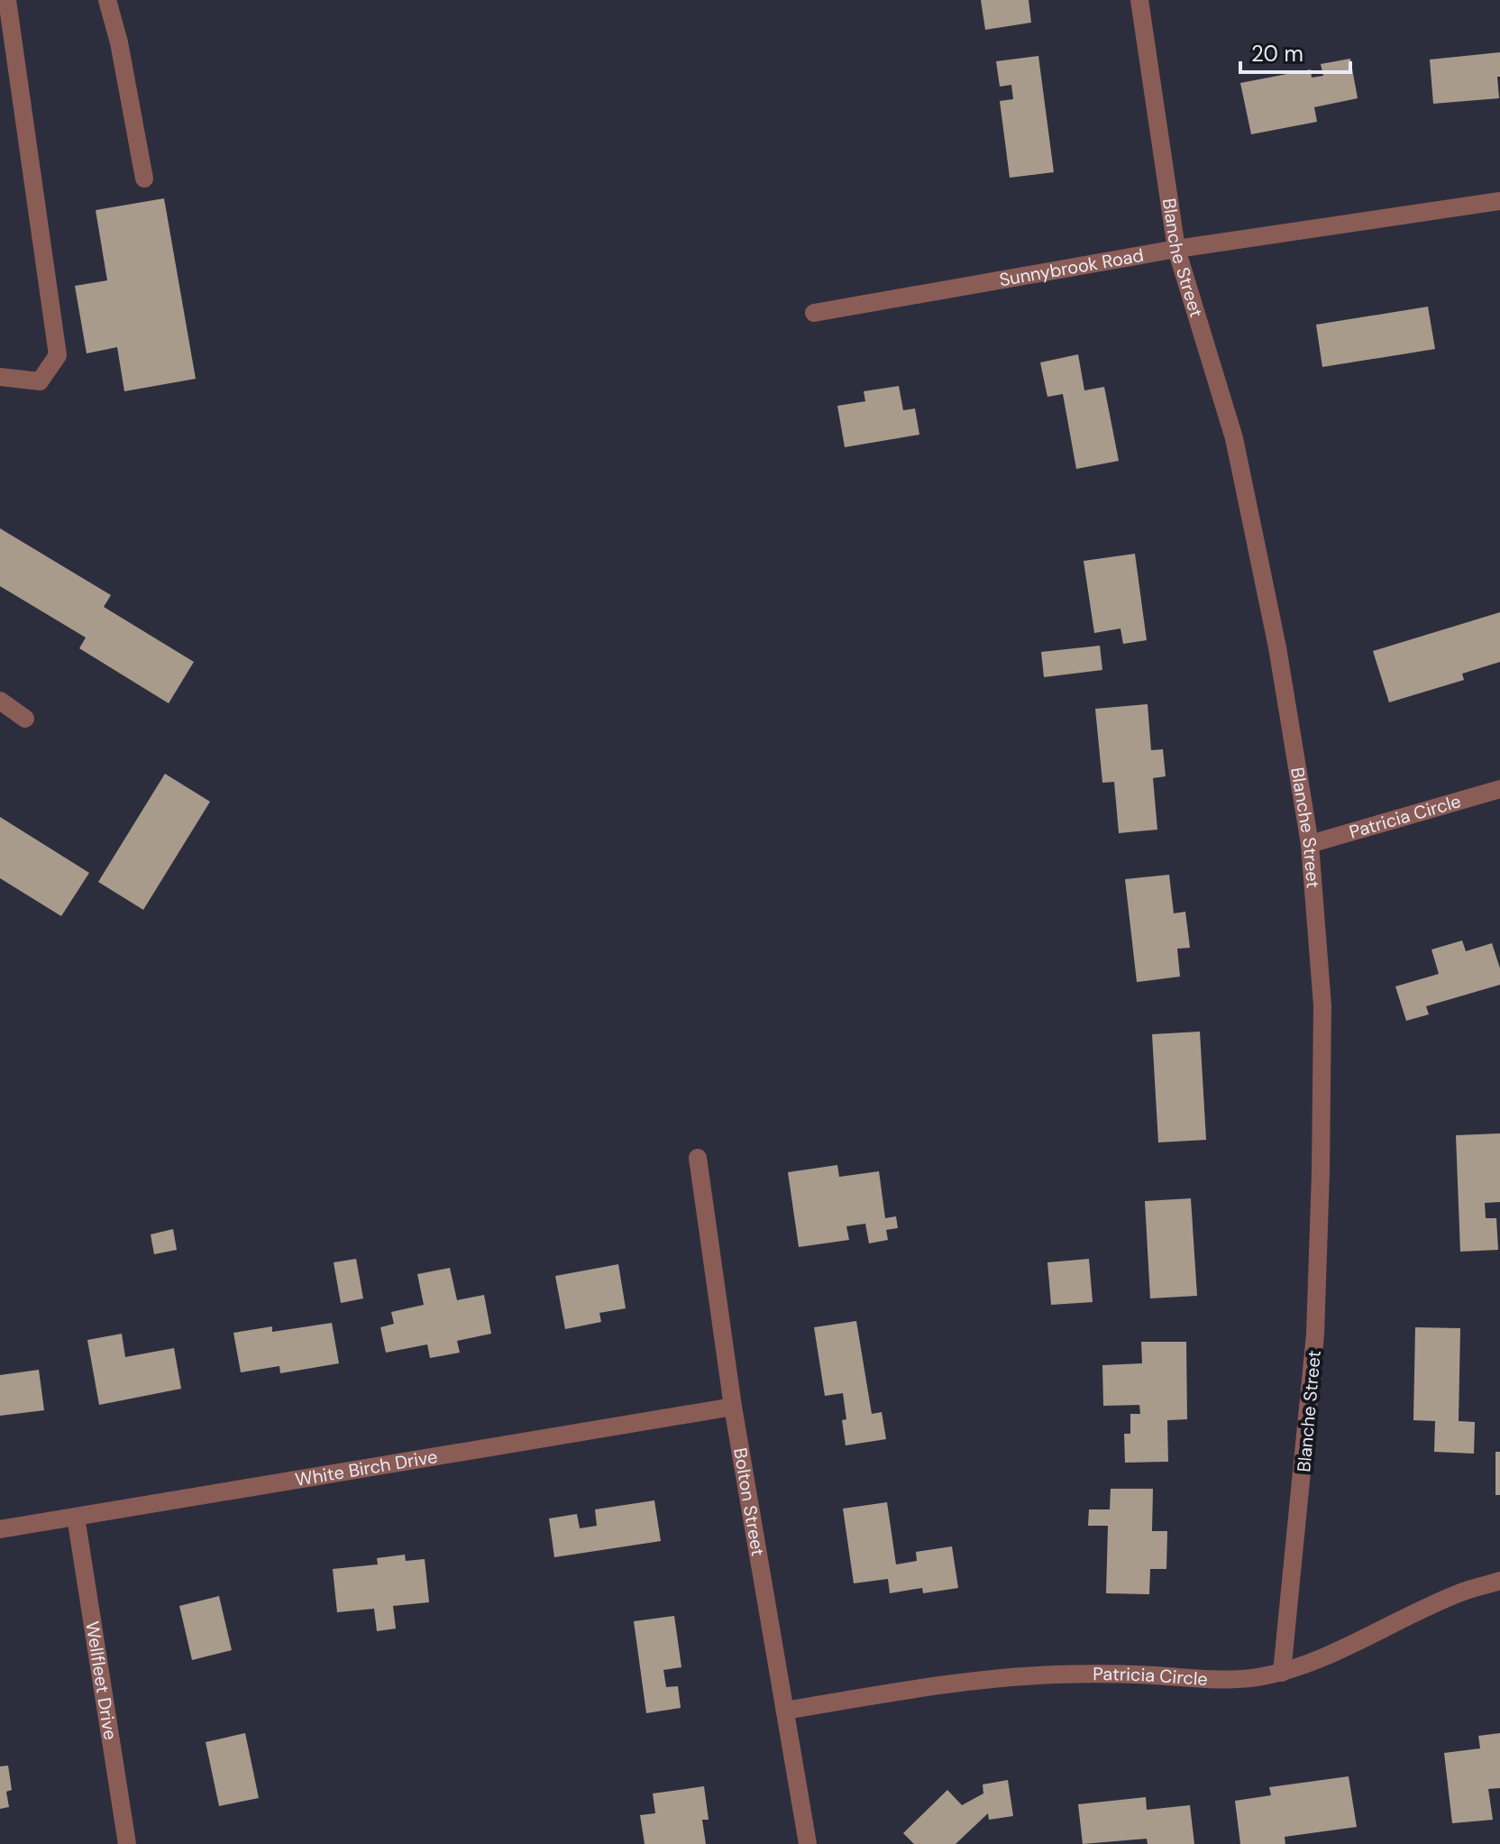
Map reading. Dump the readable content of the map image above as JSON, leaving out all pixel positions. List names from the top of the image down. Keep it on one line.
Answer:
{"streets":{"street":["Blanche Street","Sunnybrook Road","Patricia Circle","White Birch Drive","Bolton Street","Wellfleet Drive"]},"crossings":[["Blanche Street","Sunnybrook Road"],["Blanche Street","Patricia Circle"],["Patricia Circle","Bolton Street"],["White Birch Drive","Bolton Street"],["White Birch Drive","Wellfleet Drive"]],"scale_bar":"20 m"}
